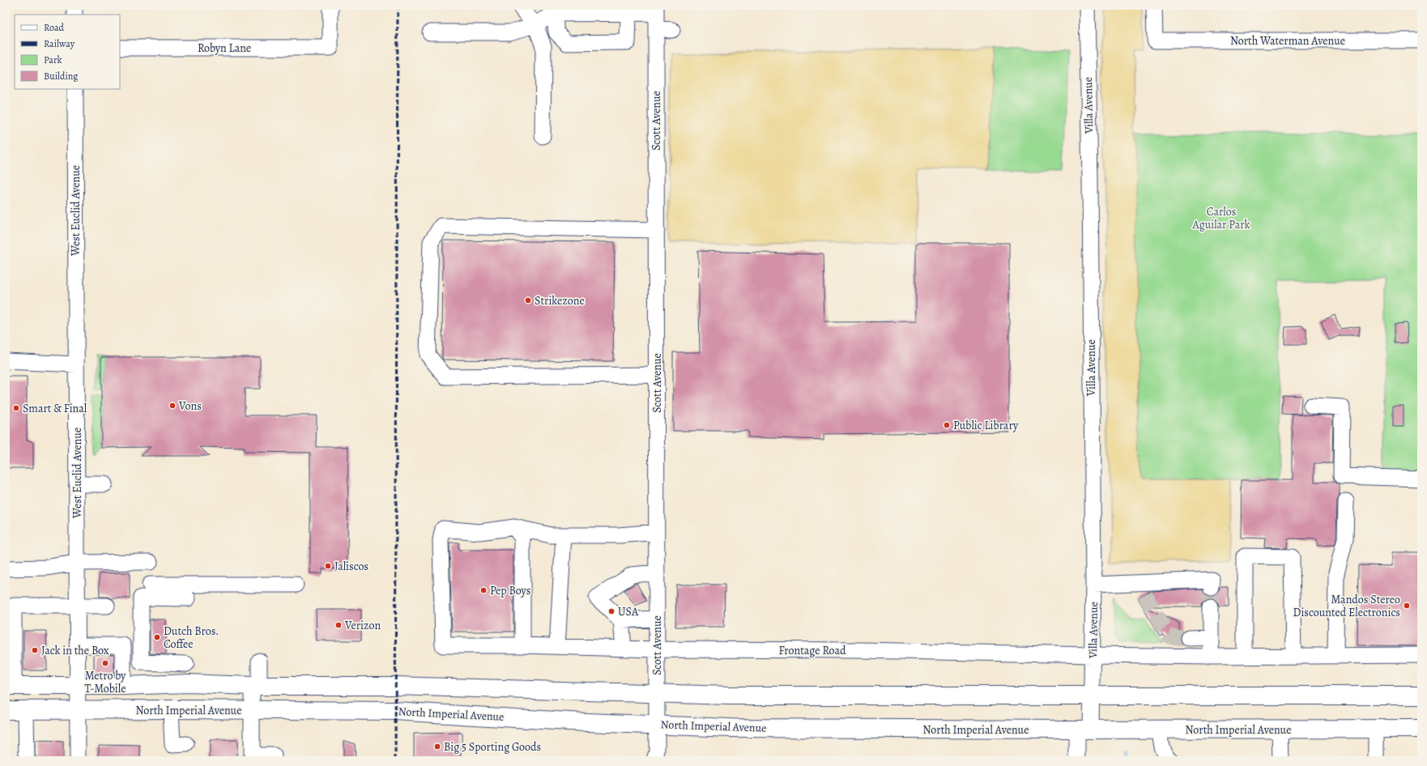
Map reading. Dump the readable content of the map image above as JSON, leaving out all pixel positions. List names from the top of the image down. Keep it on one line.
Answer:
{"streets":{"highway":["North Imperial Avenue"],"street":["North Waterman Avenue","Robyn Lane","Villa Avenue","Scott Avenue","West Euclid Avenue","Frontage Road"]},"crossings":[["Villa Avenue","Frontage Road"],["Villa Avenue","North Imperial Avenue"],["Scott Avenue","Frontage Road"],["Scott Avenue","North Imperial Avenue"],["West Euclid Avenue","North Imperial Avenue"]],"parks":["Carlos Aguilar Park"],"places":["Strikezone","Vons","Smart & Final","Public Library","Jaliscos","Pep Boys","Mandos Stereo Discounted Electronics","USA","Verizon","Dutch Bros. Coffee","Jack in the Box","Metro by T-Mobile","Big 5 Sporting Goods"],"legend":["Road","Railway","Park","Building"]}
